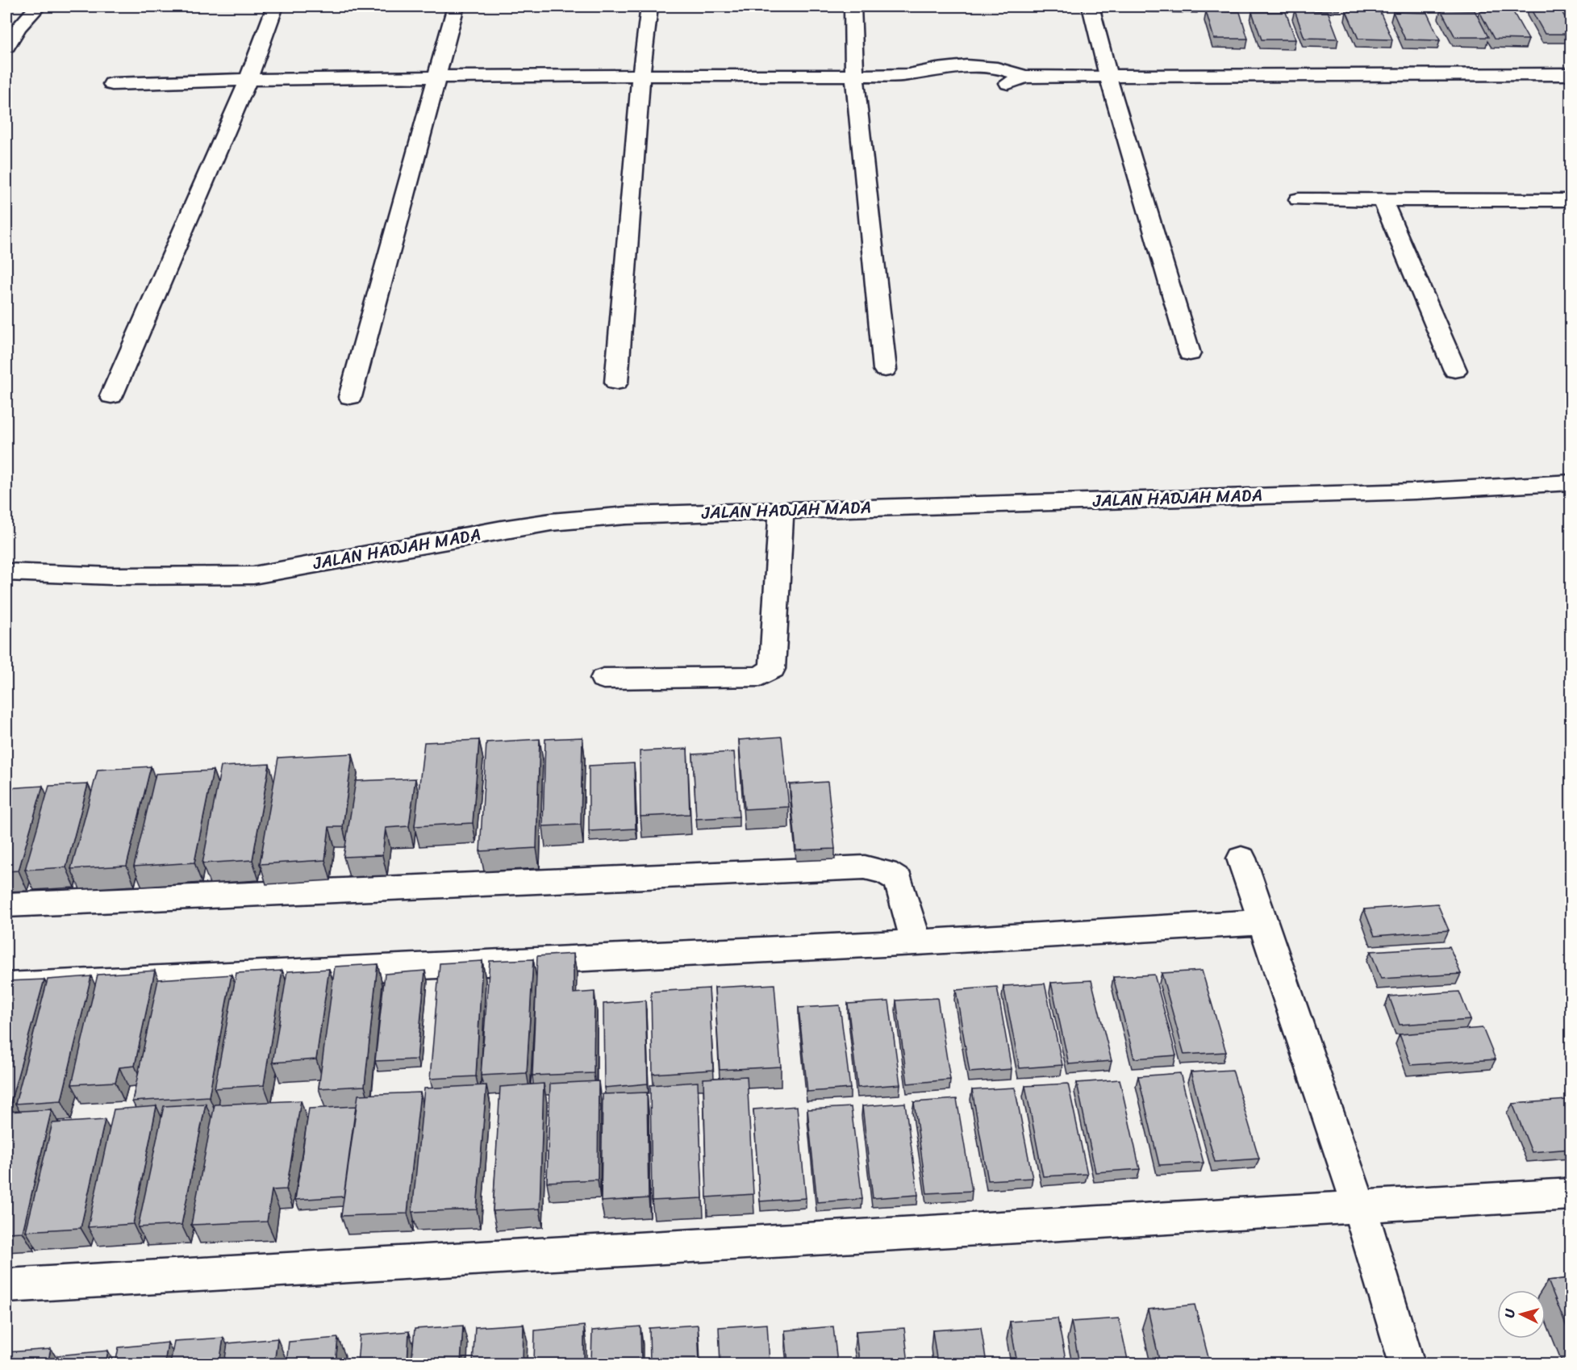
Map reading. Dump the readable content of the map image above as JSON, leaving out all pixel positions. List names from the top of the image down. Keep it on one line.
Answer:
{"streets":{"street":["JALAN HADJAH MADA"]},"north":"left"}
